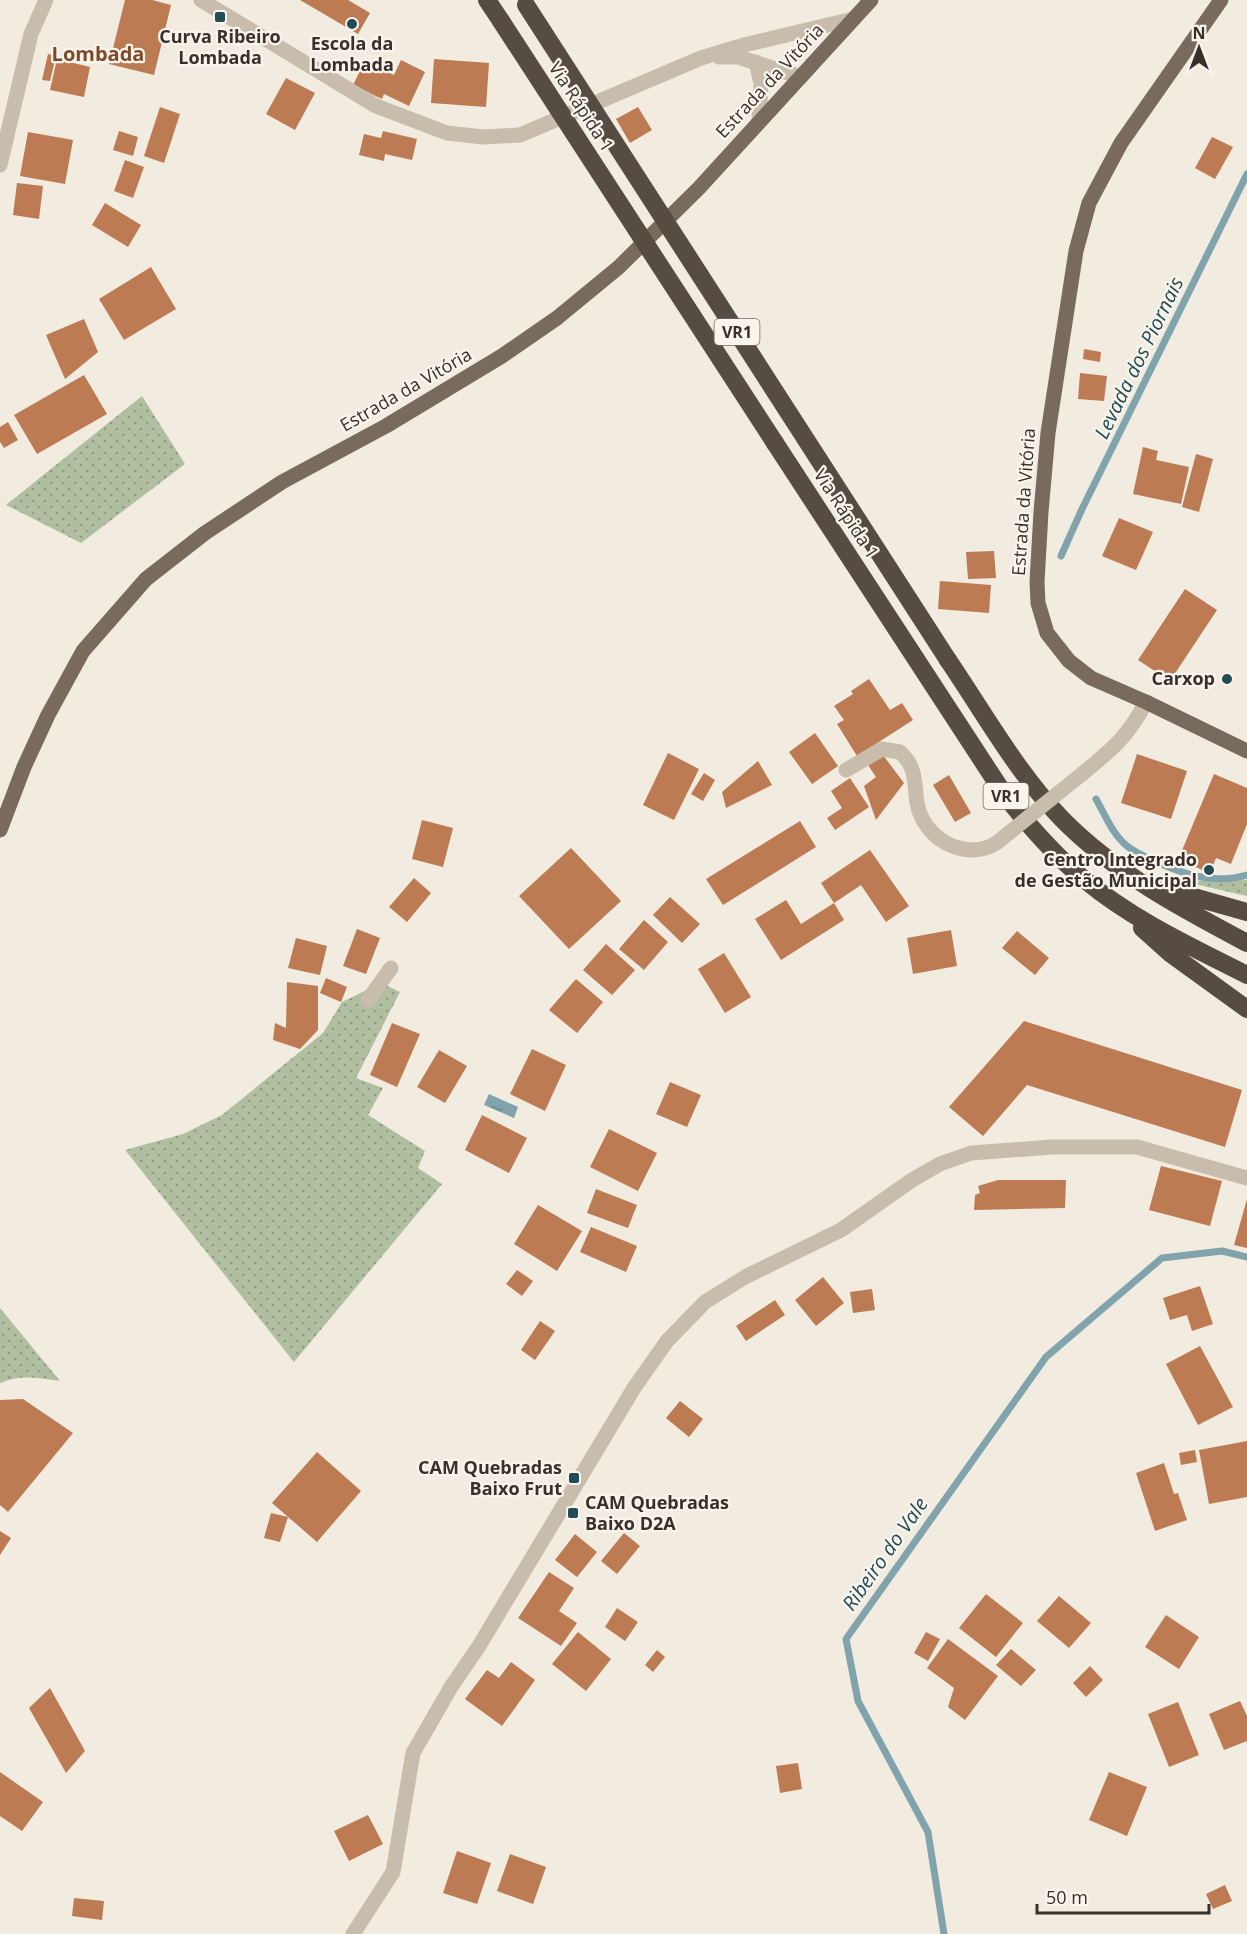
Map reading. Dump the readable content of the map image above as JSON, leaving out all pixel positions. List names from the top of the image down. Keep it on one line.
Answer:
{"streets":{"highway":["Via Rápida 1","VR1"],"main road":["Estrada da Vitória"]},"districts":["Lombada"],"water":["Levada dos Piornais","Ribeiro do Vale"],"places":{"transit":["Curva Ribeiro Lombada","CAM Quebradas Baixo Frut","CAM Quebradas Baixo D2A"],"other":["Escola da Lombada","Carxop","Centro Integrado de Gestão Municipal"]},"scale_bar":"50 m","north":"top"}
